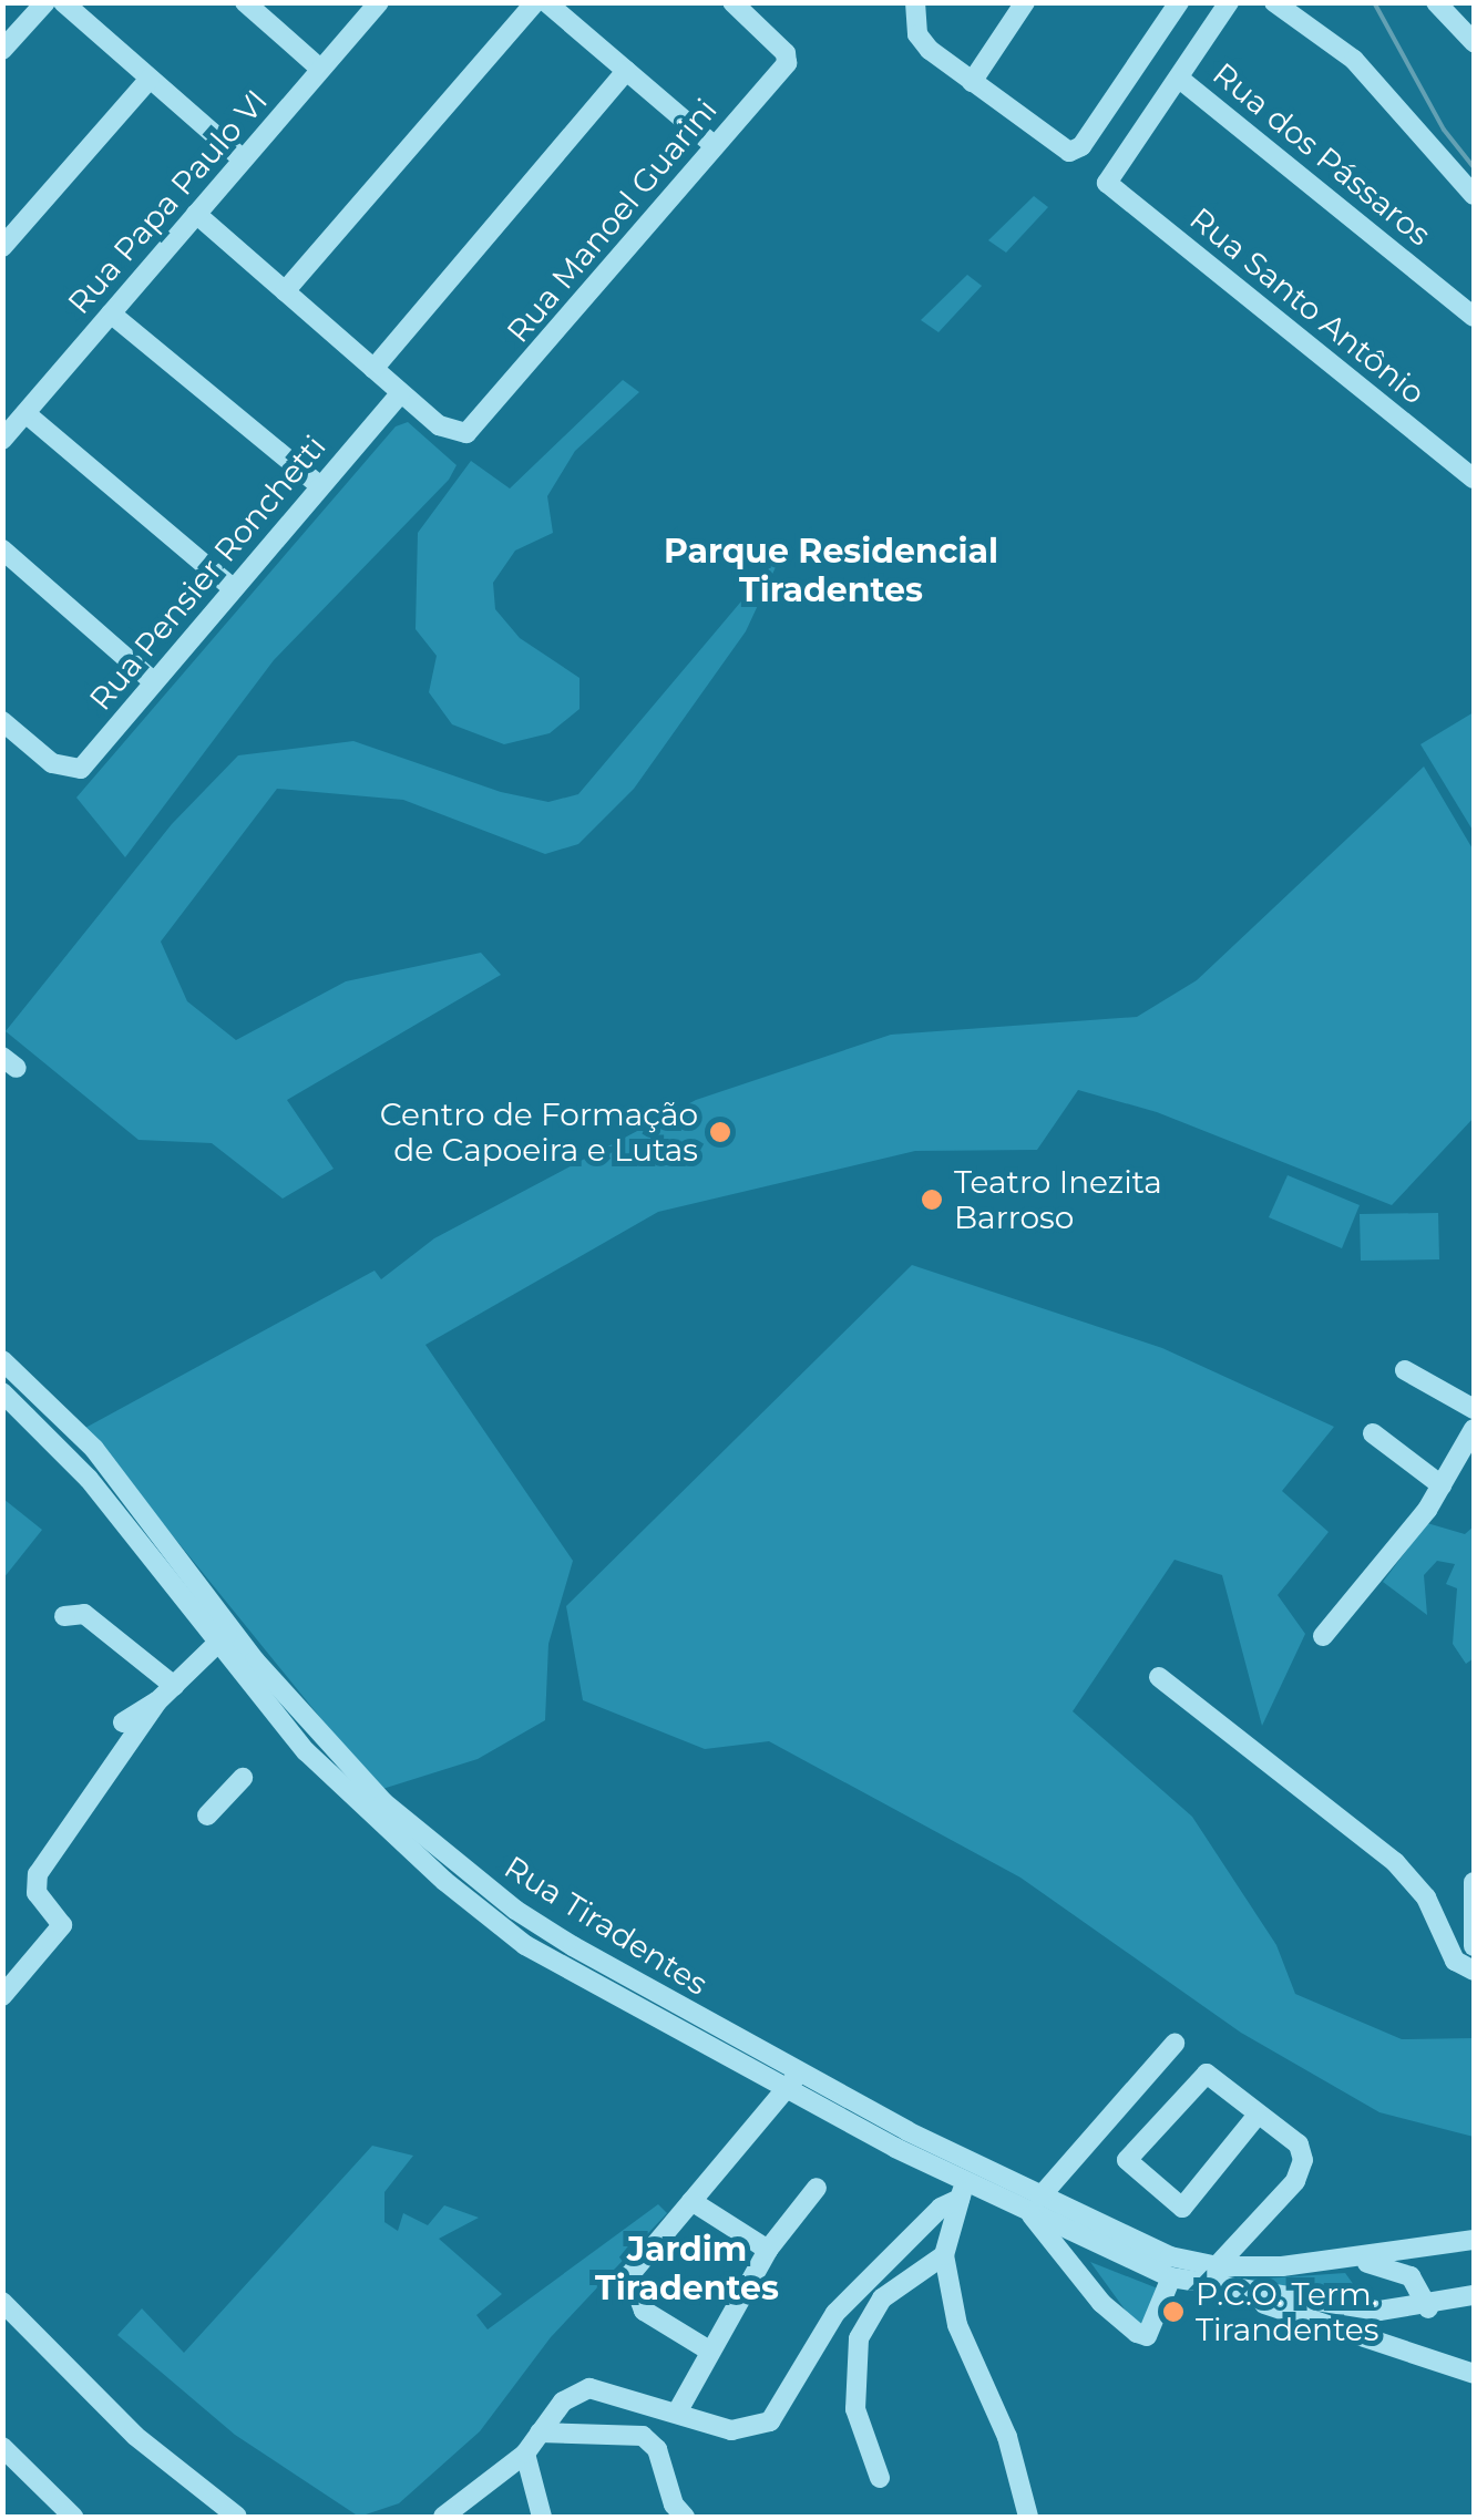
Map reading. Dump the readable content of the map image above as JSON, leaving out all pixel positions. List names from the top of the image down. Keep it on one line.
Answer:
{"streets":{"street":["Rua dos Pássaros","Rua Papa Paulo VI","Rua Manoel Guarini","Rua Santo Antônio","Rua Pensier Ronchetti","Rua Tiradentes"]},"crossings":[["Rua dos Pássaros","Rua Santo Antônio"],["Rua Manoel Guarini","Rua Pensier Ronchetti"]],"districts":["Parque Residencial Tiradentes","Jardim Tiradentes"],"places":["Centro de Formação de Capoeira e Lutas","Teatro Inezita Barroso","P.C.O. Term. Tirandentes"]}
